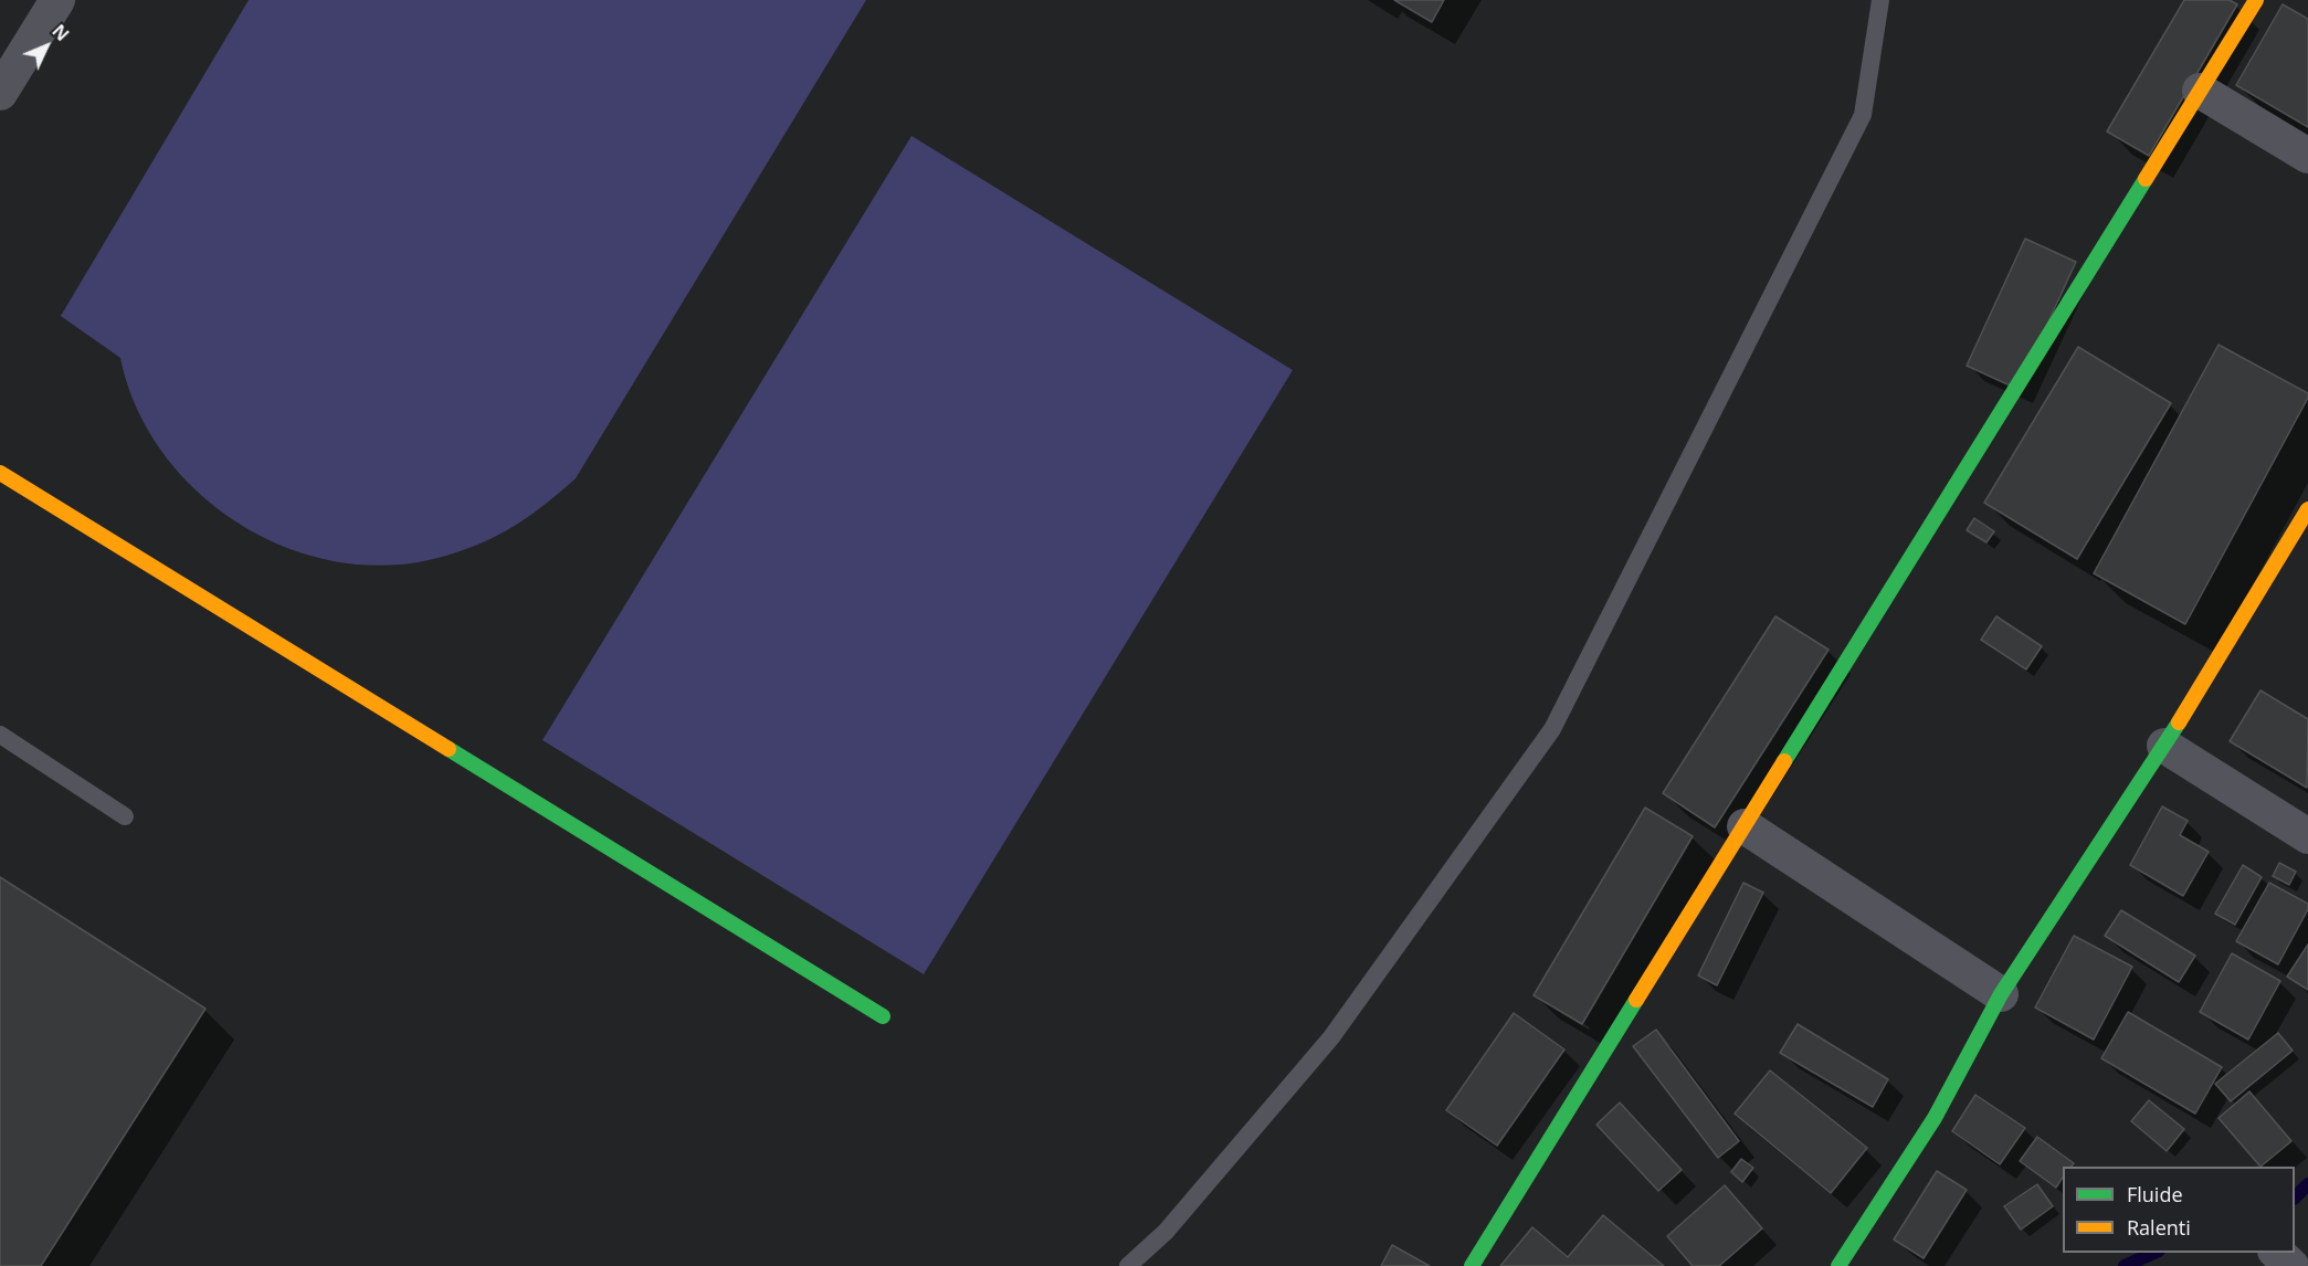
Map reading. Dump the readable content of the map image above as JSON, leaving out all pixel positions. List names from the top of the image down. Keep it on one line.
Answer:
{"legend":["Fluide","Ralenti"],"north":"top right"}
